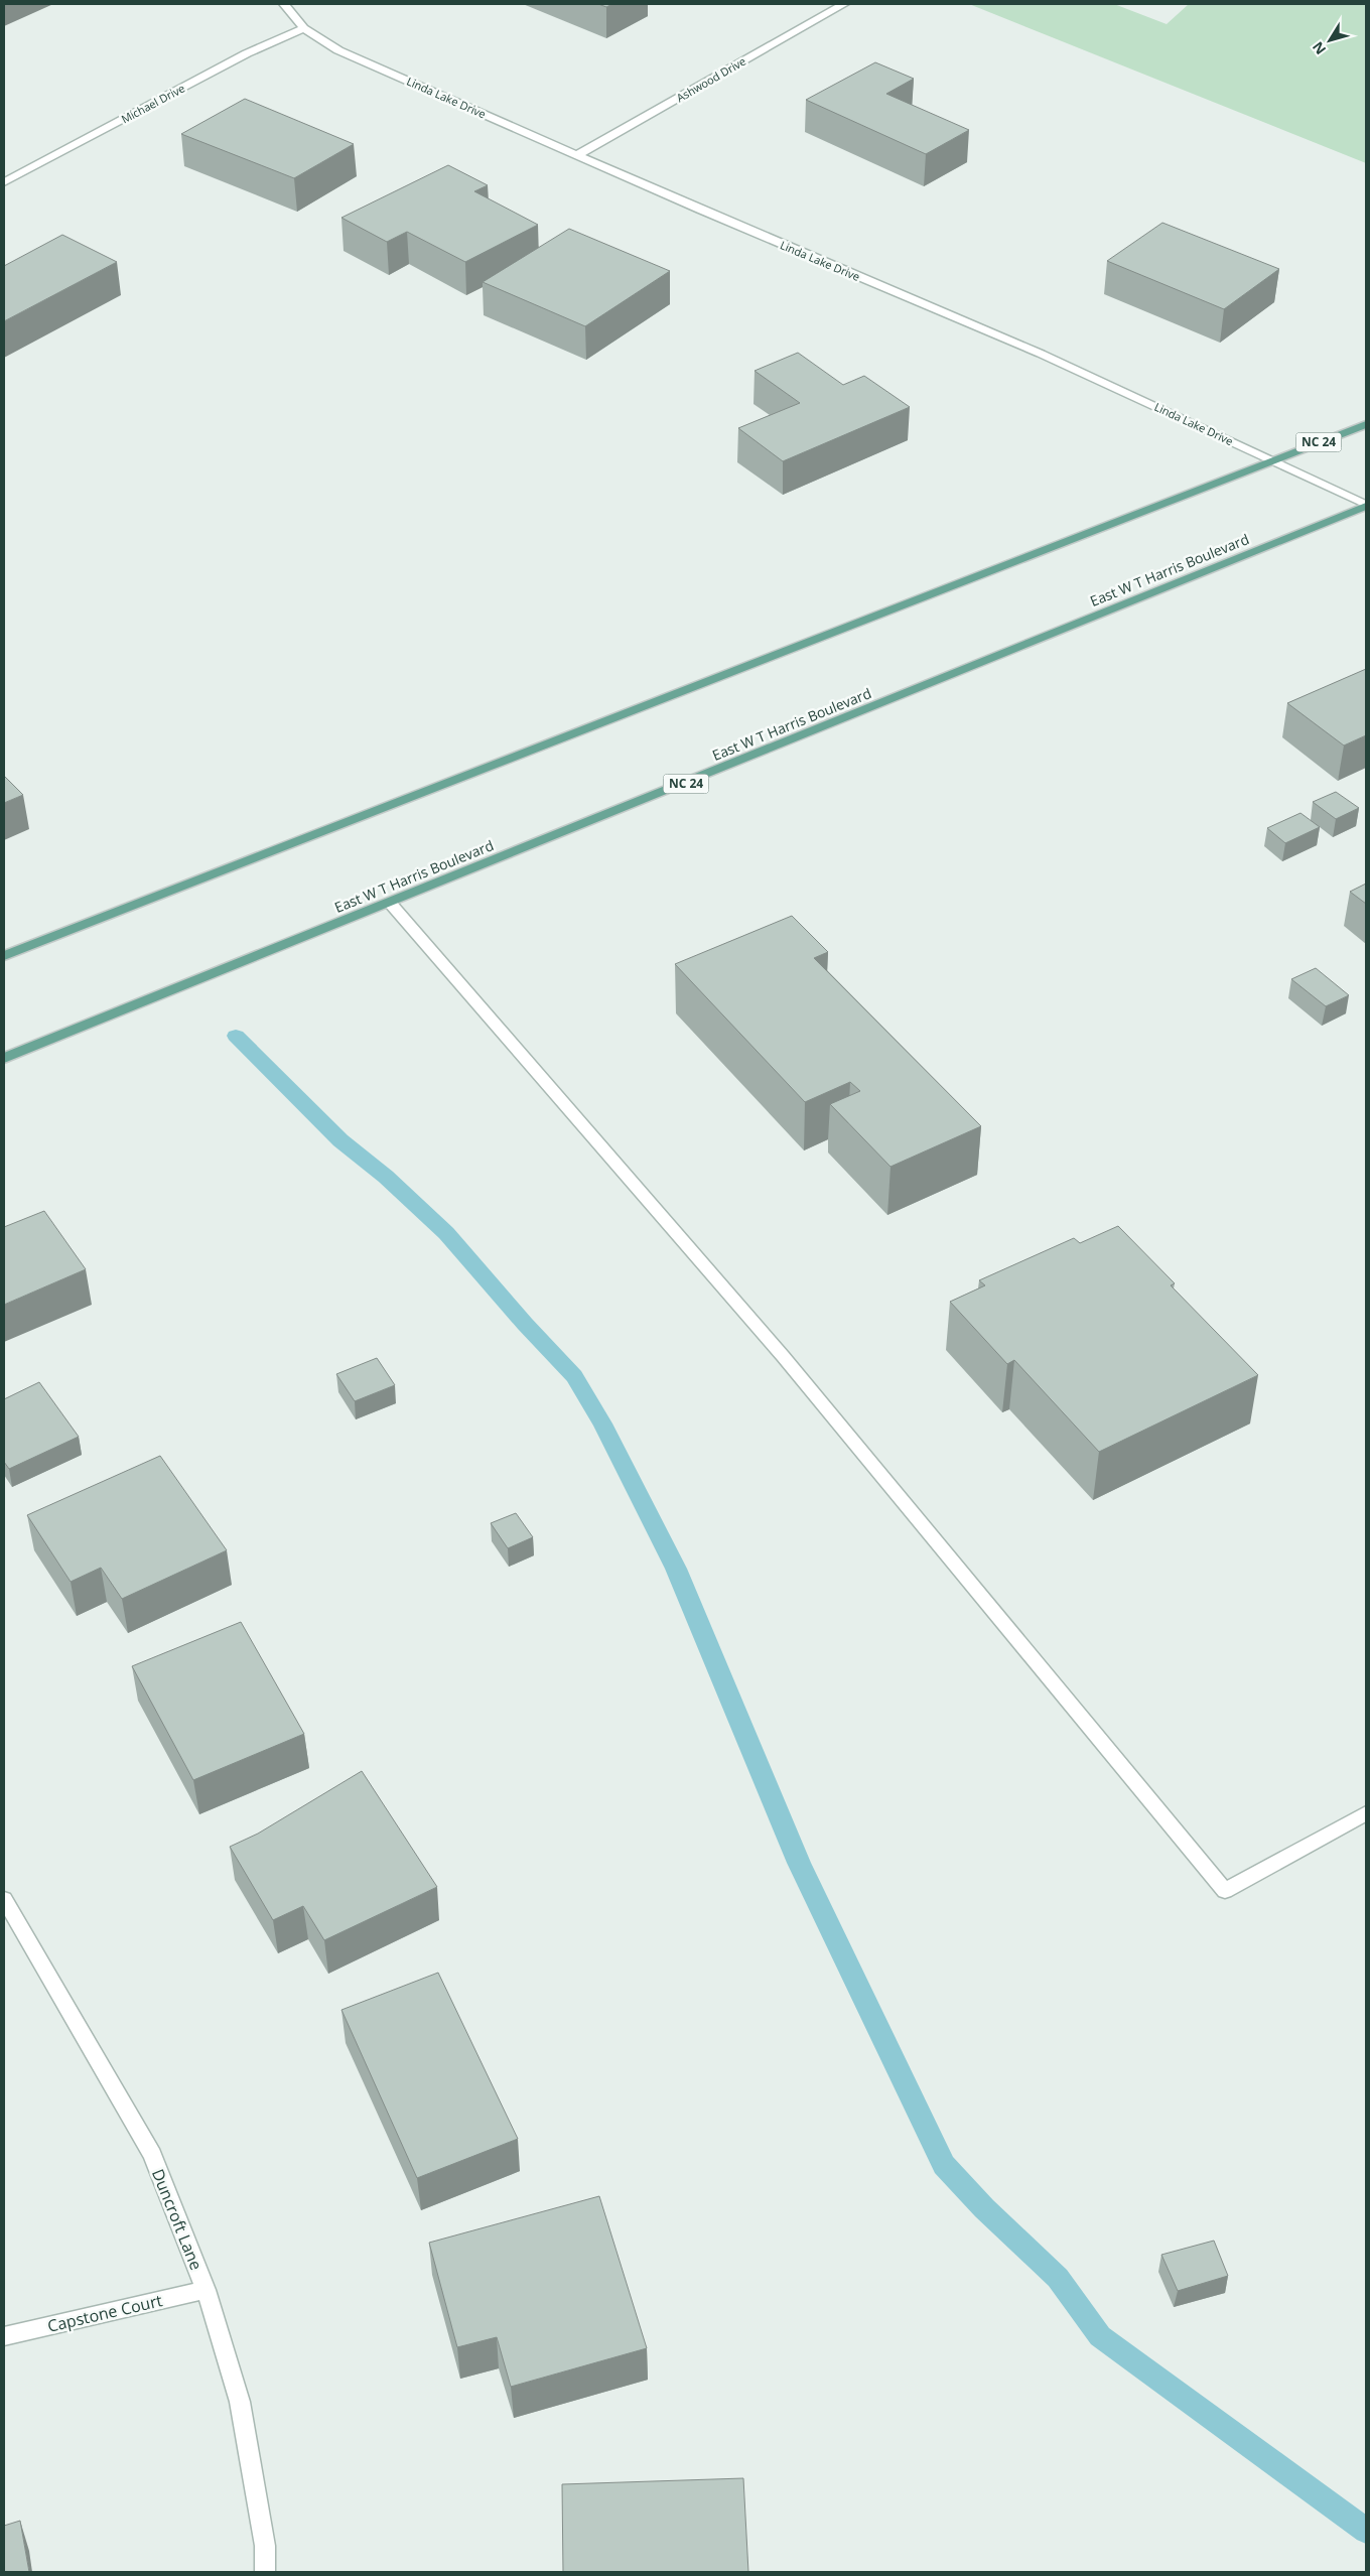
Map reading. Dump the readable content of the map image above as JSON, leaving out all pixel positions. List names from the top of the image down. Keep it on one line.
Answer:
{"streets":{"main road":["NC 24","East W T Harris Boulevard"],"street":["Ashwood Drive","Linda Lake Drive","Michael Drive","Duncroft Lane","Capstone Court"]},"crossings":[["Ashwood Drive","Linda Lake Drive"],["Linda Lake Drive","Michael Drive"],["Linda Lake Drive","NC 24"],["Linda Lake Drive","East W T Harris Boulevard"],["Duncroft Lane","Capstone Court"]],"north":"bottom left"}
